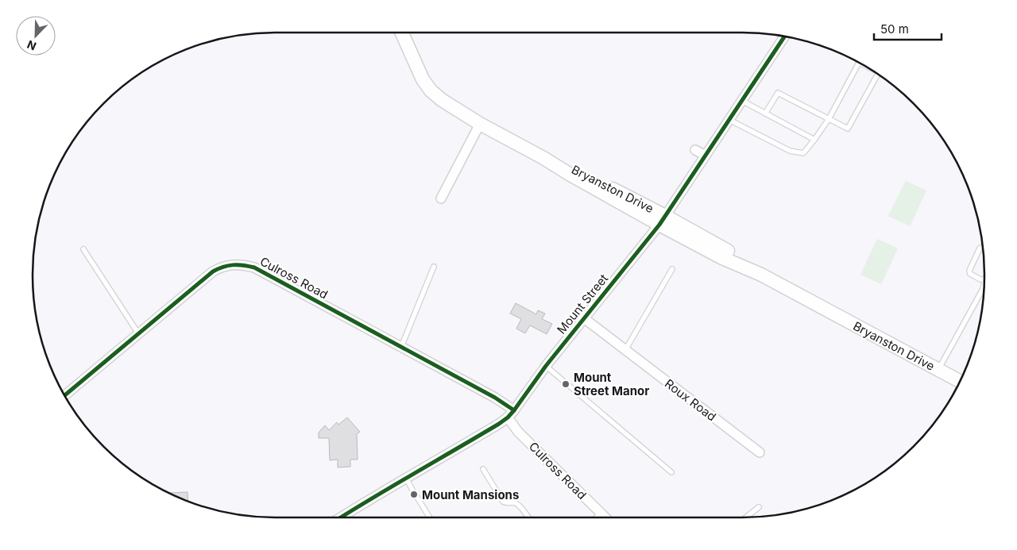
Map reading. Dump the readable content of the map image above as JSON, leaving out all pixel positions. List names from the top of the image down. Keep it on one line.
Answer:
{"streets":{"main road":["Bryanston Drive"],"street":["Culross Road","Mount Street","Roux Road"]},"crossings":[["Bryanston Drive","Mount Street"],["Culross Road","Mount Street"],["Mount Street","Roux Road"]],"places":["Mount Street Manor","Mount Mansions"],"scale_bar":"50 m","north":"bottom left"}
